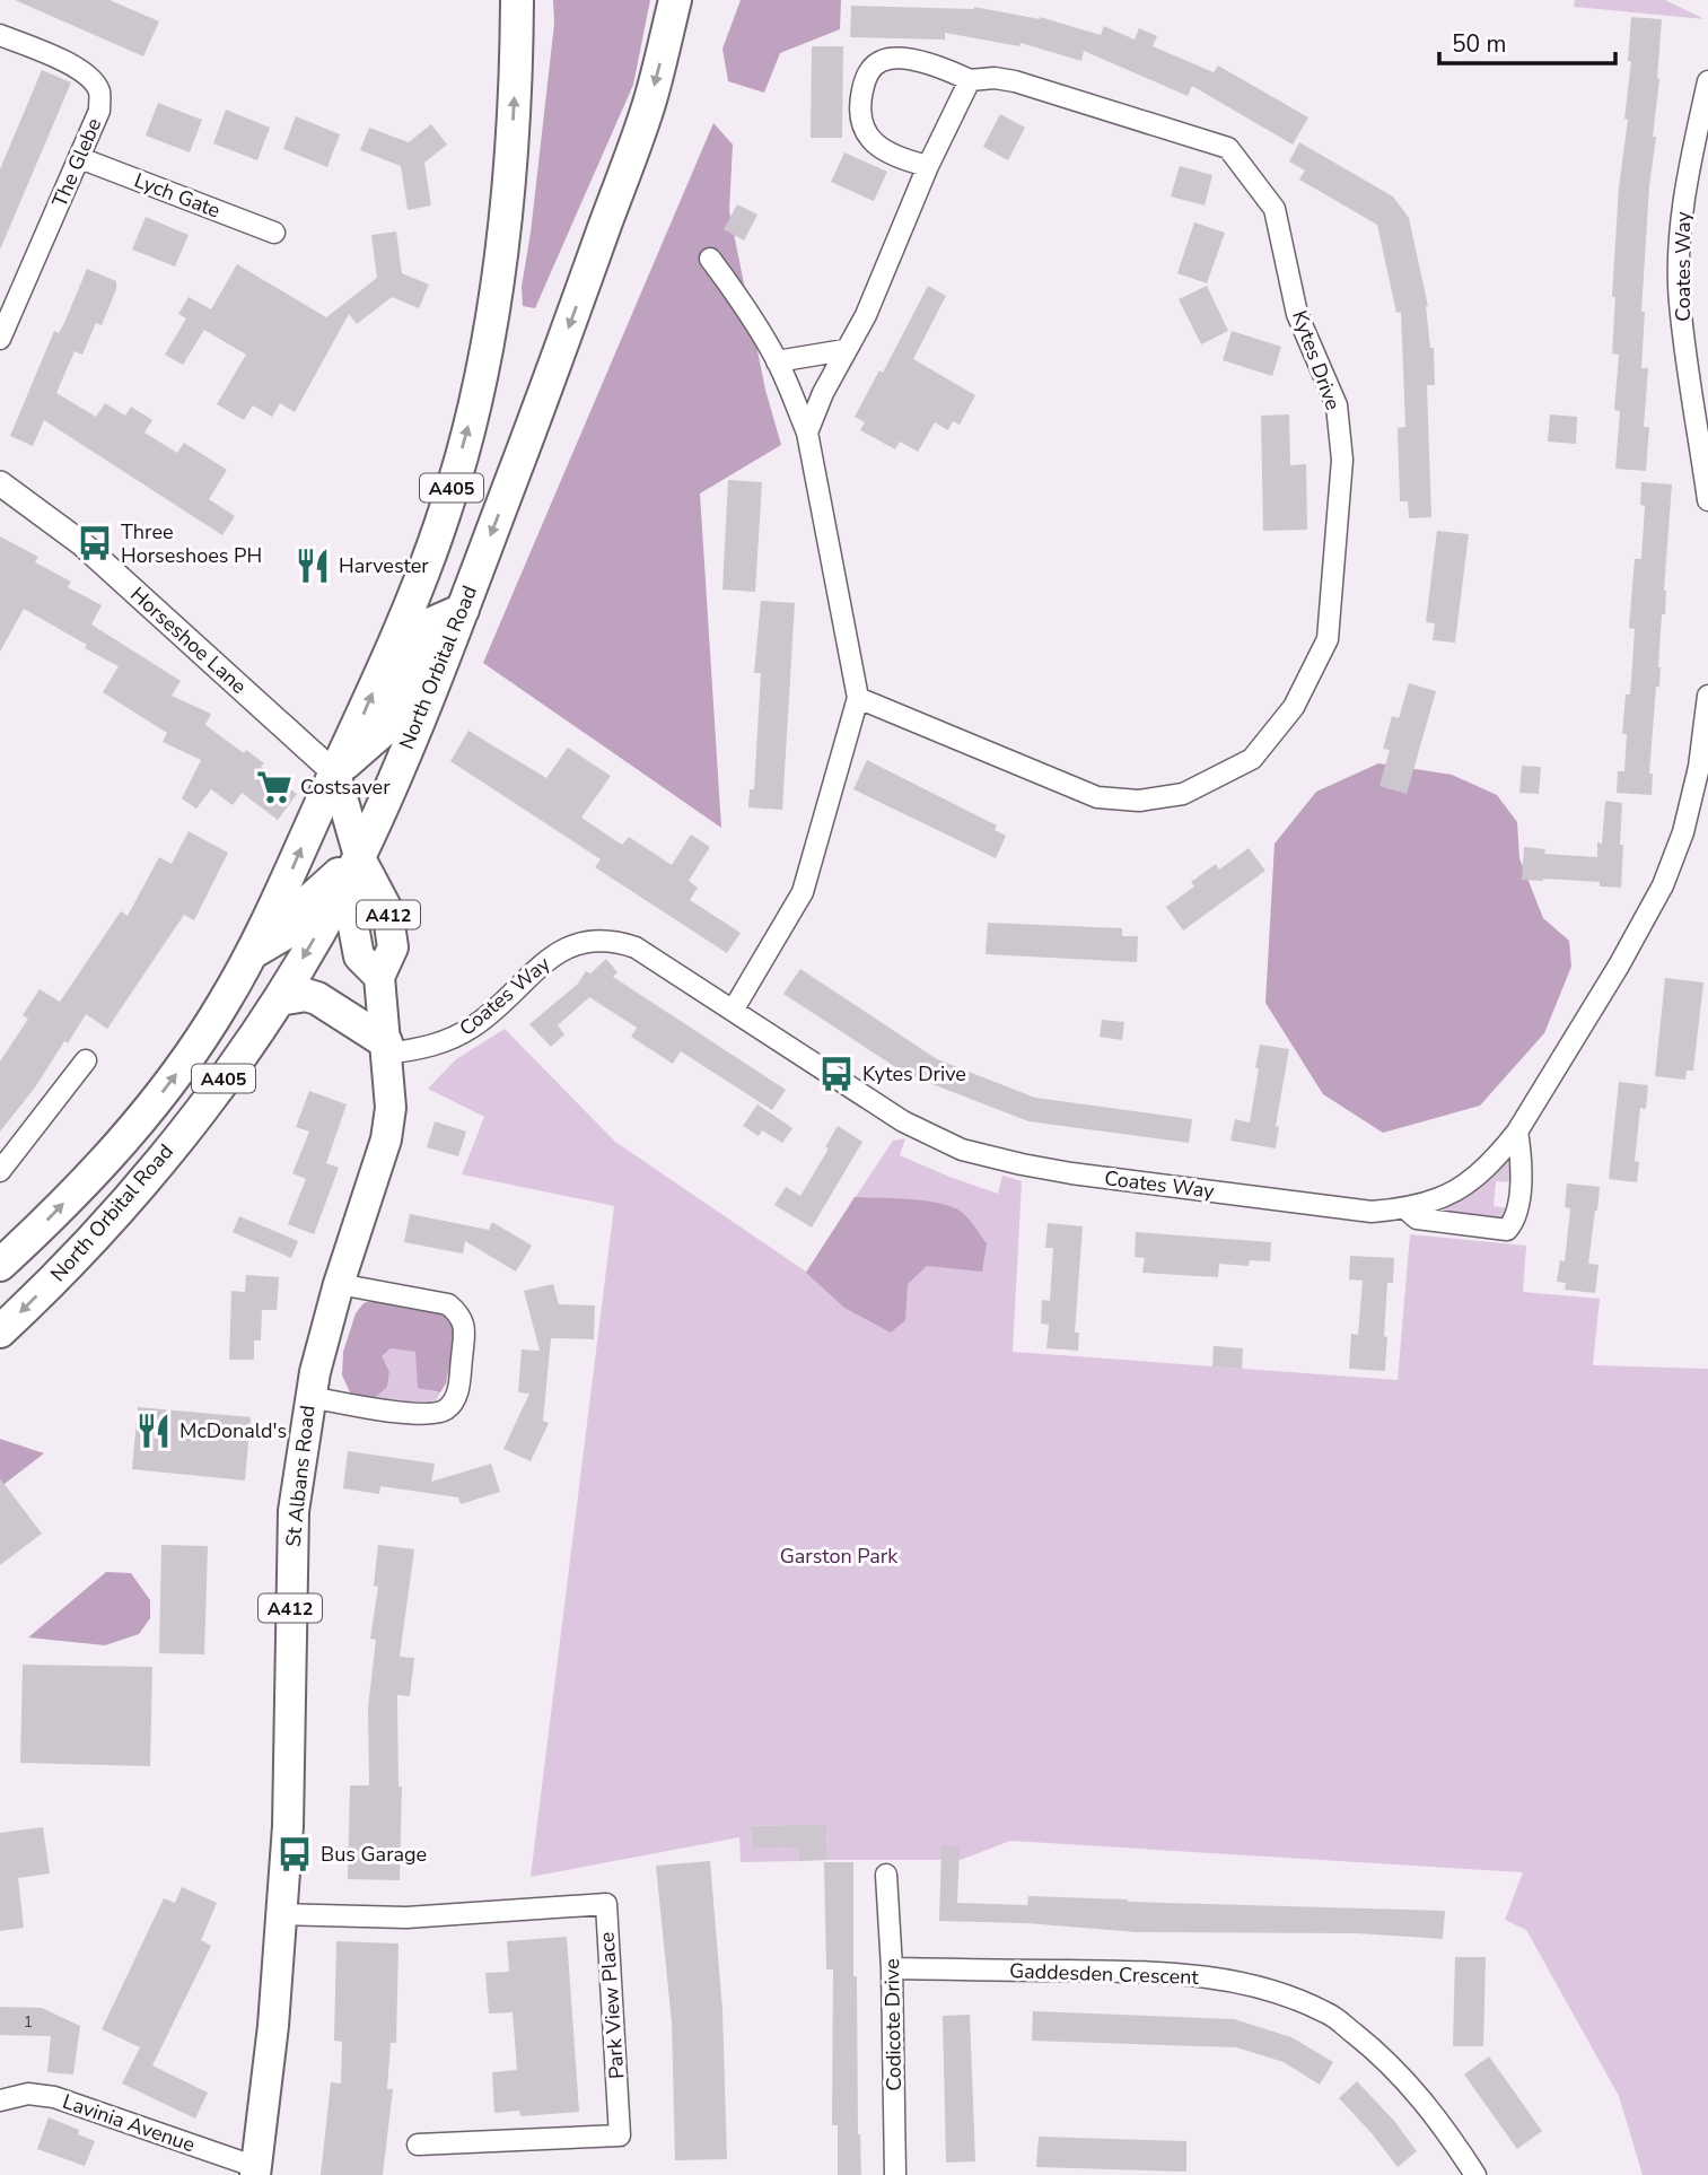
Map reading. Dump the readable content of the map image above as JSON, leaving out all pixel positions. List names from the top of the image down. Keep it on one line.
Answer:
{"streets":{"highway":["A405","North Orbital Road"],"main road":["A412","St Albans Road"],"street":["The Glebe","Lych Gate","Coates Way","Kytes Drive","Horseshoe Lane","Gaddesden Crescent","Park View Place","Codicote Drive","Lavinia Avenue"]},"crossings":[["The Glebe","Lych Gate"],["Coates Way","St Albans Road"],["Horseshoe Lane","North Orbital Road"],["Horseshoe Lane","St Albans Road"],["North Orbital Road","St Albans Road"],["St Albans Road","Park View Place"],["St Albans Road","Lavinia Avenue"],["Gaddesden Crescent","Codicote Drive"]],"parks":["Garston Park"],"places":{"bus stop":["Three Horseshoes PH","Kytes Drive","Bus Garage"],"restaurant":["Harvester","McDonald's"],"supermarket":["Costsaver"]},"house_numbers":["1"],"scale_bar":"50 m"}
